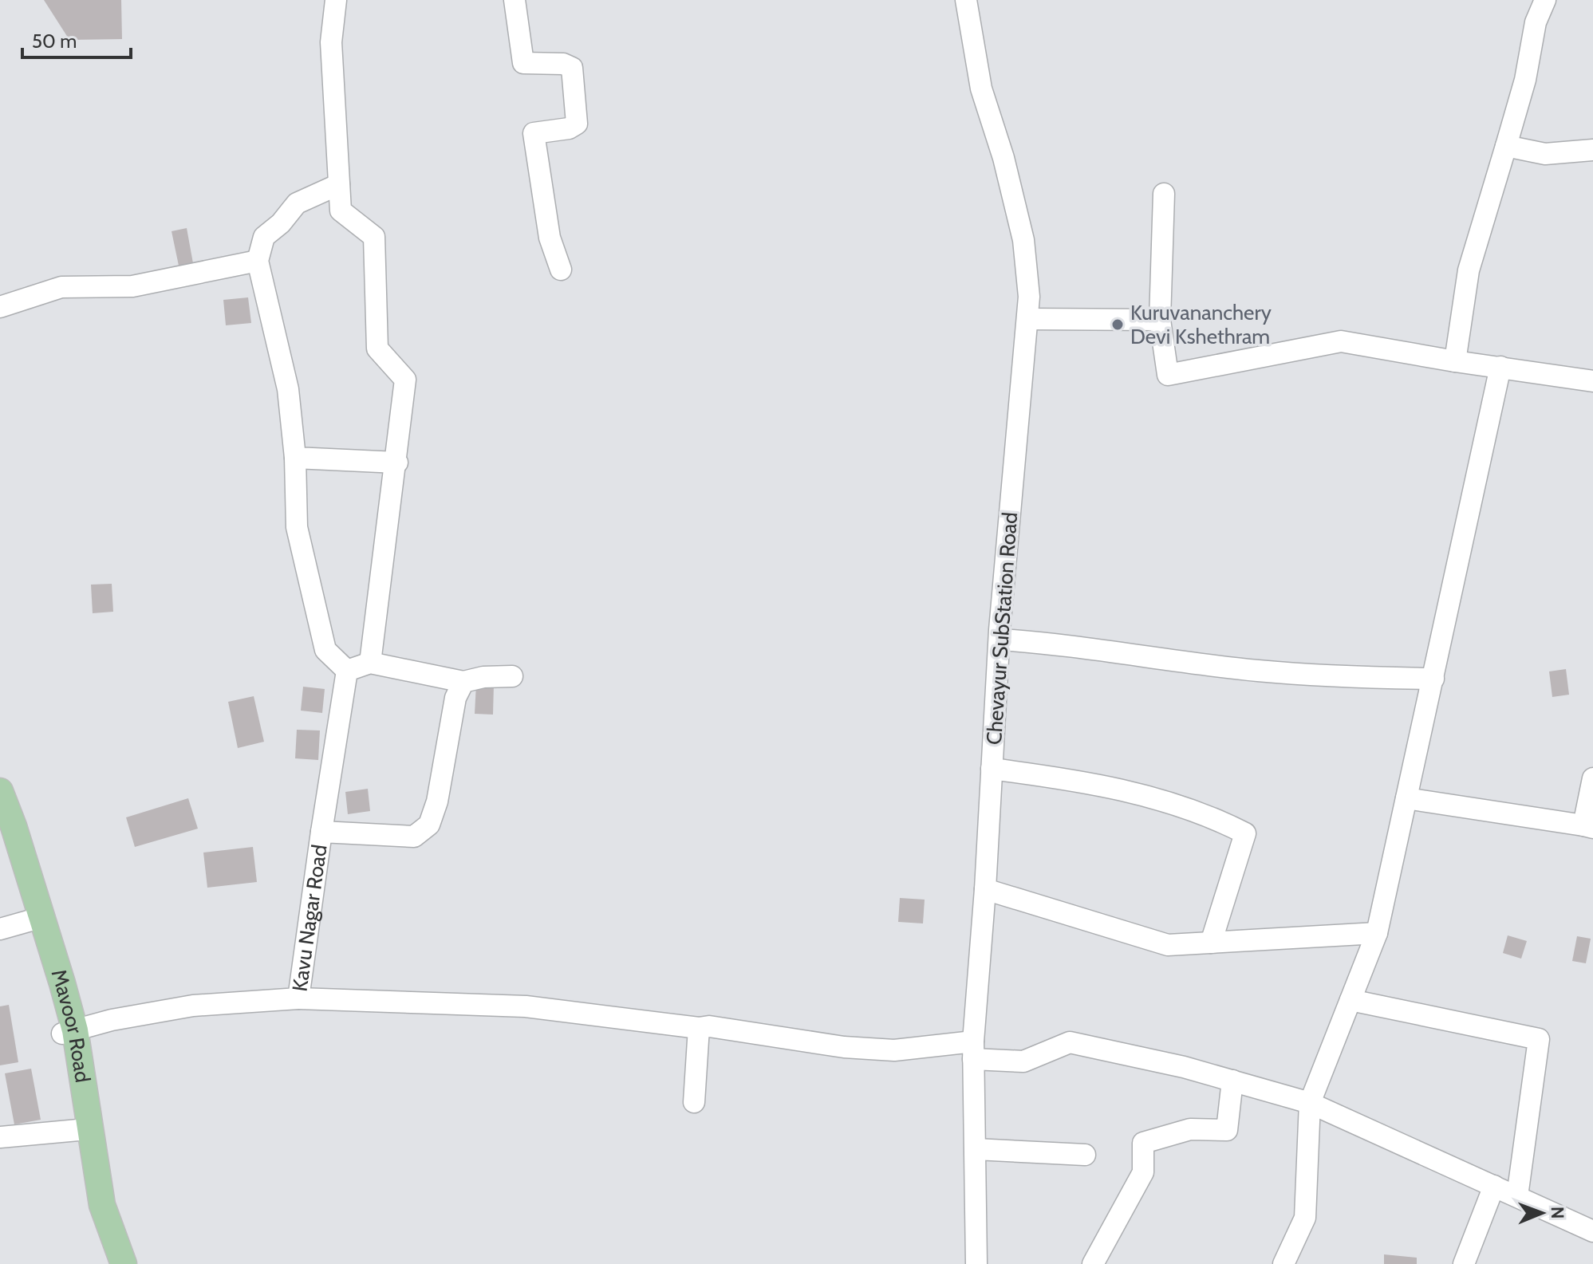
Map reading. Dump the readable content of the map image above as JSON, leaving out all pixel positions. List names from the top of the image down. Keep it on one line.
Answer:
{"streets":{"main road":["Mavoor Road"],"street":["Chevayur SubStation Road","Kavu Nagar Road"]},"crossings":[["Kavu Nagar Road","Mavoor Road"]],"places":["Kuruvananchery Devi Kshethram"],"scale_bar":"50 m","north":"right"}
